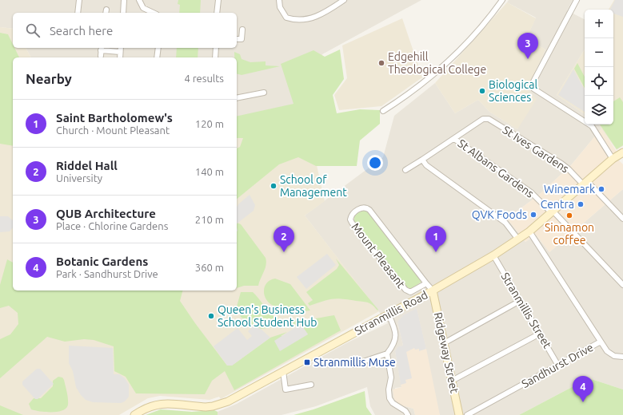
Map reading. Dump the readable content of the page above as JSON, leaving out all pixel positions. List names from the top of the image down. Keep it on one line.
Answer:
{"streets":{"street":["St Ives Gardens","St Albans Gardens","Mount Pleasant","Stranmillis Street","Stranmillis Road","Ridgeway Street","Sandhurst Drive"]},"crossings":[["St Ives Gardens","St Albans Gardens"],["St Ives Gardens","Stranmillis Road"],["St Albans Gardens","Stranmillis Road"],["Mount Pleasant","Stranmillis Road"],["Mount Pleasant","Ridgeway Street"],["Stranmillis Street","Stranmillis Road"],["Stranmillis Street","Sandhurst Drive"],["Stranmillis Road","Ridgeway Street"],["Stranmillis Road","Sandhurst Drive"]],"places":{"other":["Edgehill Theological College","Biological Sciences","School of Management","Winemark","Centra","QVK Foods","Sinnamon coffee","Queen's Business School Student Hub"],"transit":["Stranmillis Muse"]},"page":{"map_buttons":["+","−"],"search":"Search here","pins":["3","1","2","4"],"heading":["Nearby","4 results"],"list":[{"mark":"1","name":"Saint Bartholomew's","note":"Church · Mount Pleasant","value":"120 m"},{"mark":"2","name":"Riddel Hall","note":"University","value":"140 m"},{"mark":"3","name":"QUB Architecture","note":"Place · Chlorine Gardens","value":"210 m"},{"mark":"4","name":"Botanic Gardens","note":"Park · Sandhurst Drive","value":"360 m"}]}}
